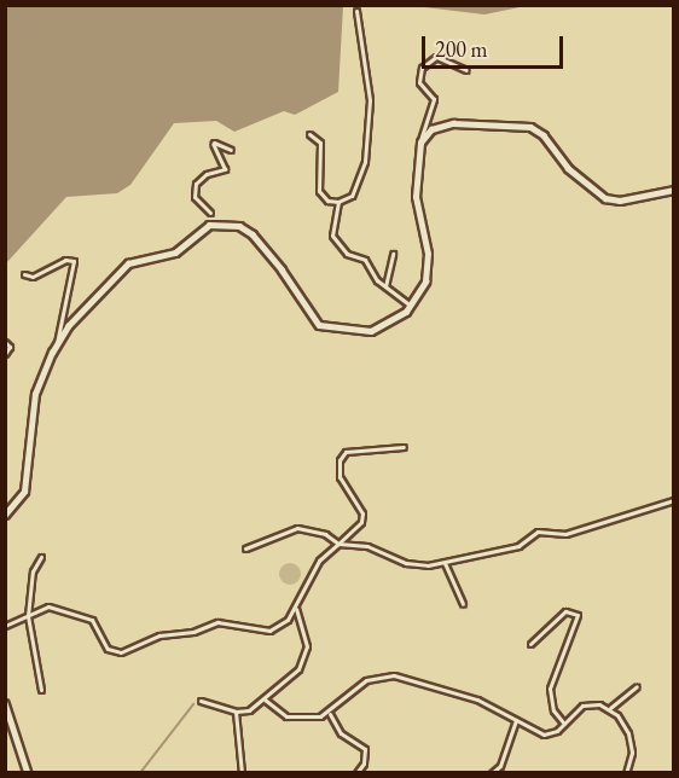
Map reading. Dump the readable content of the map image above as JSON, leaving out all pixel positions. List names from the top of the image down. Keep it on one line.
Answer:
{"scale_bar":"200 m"}
